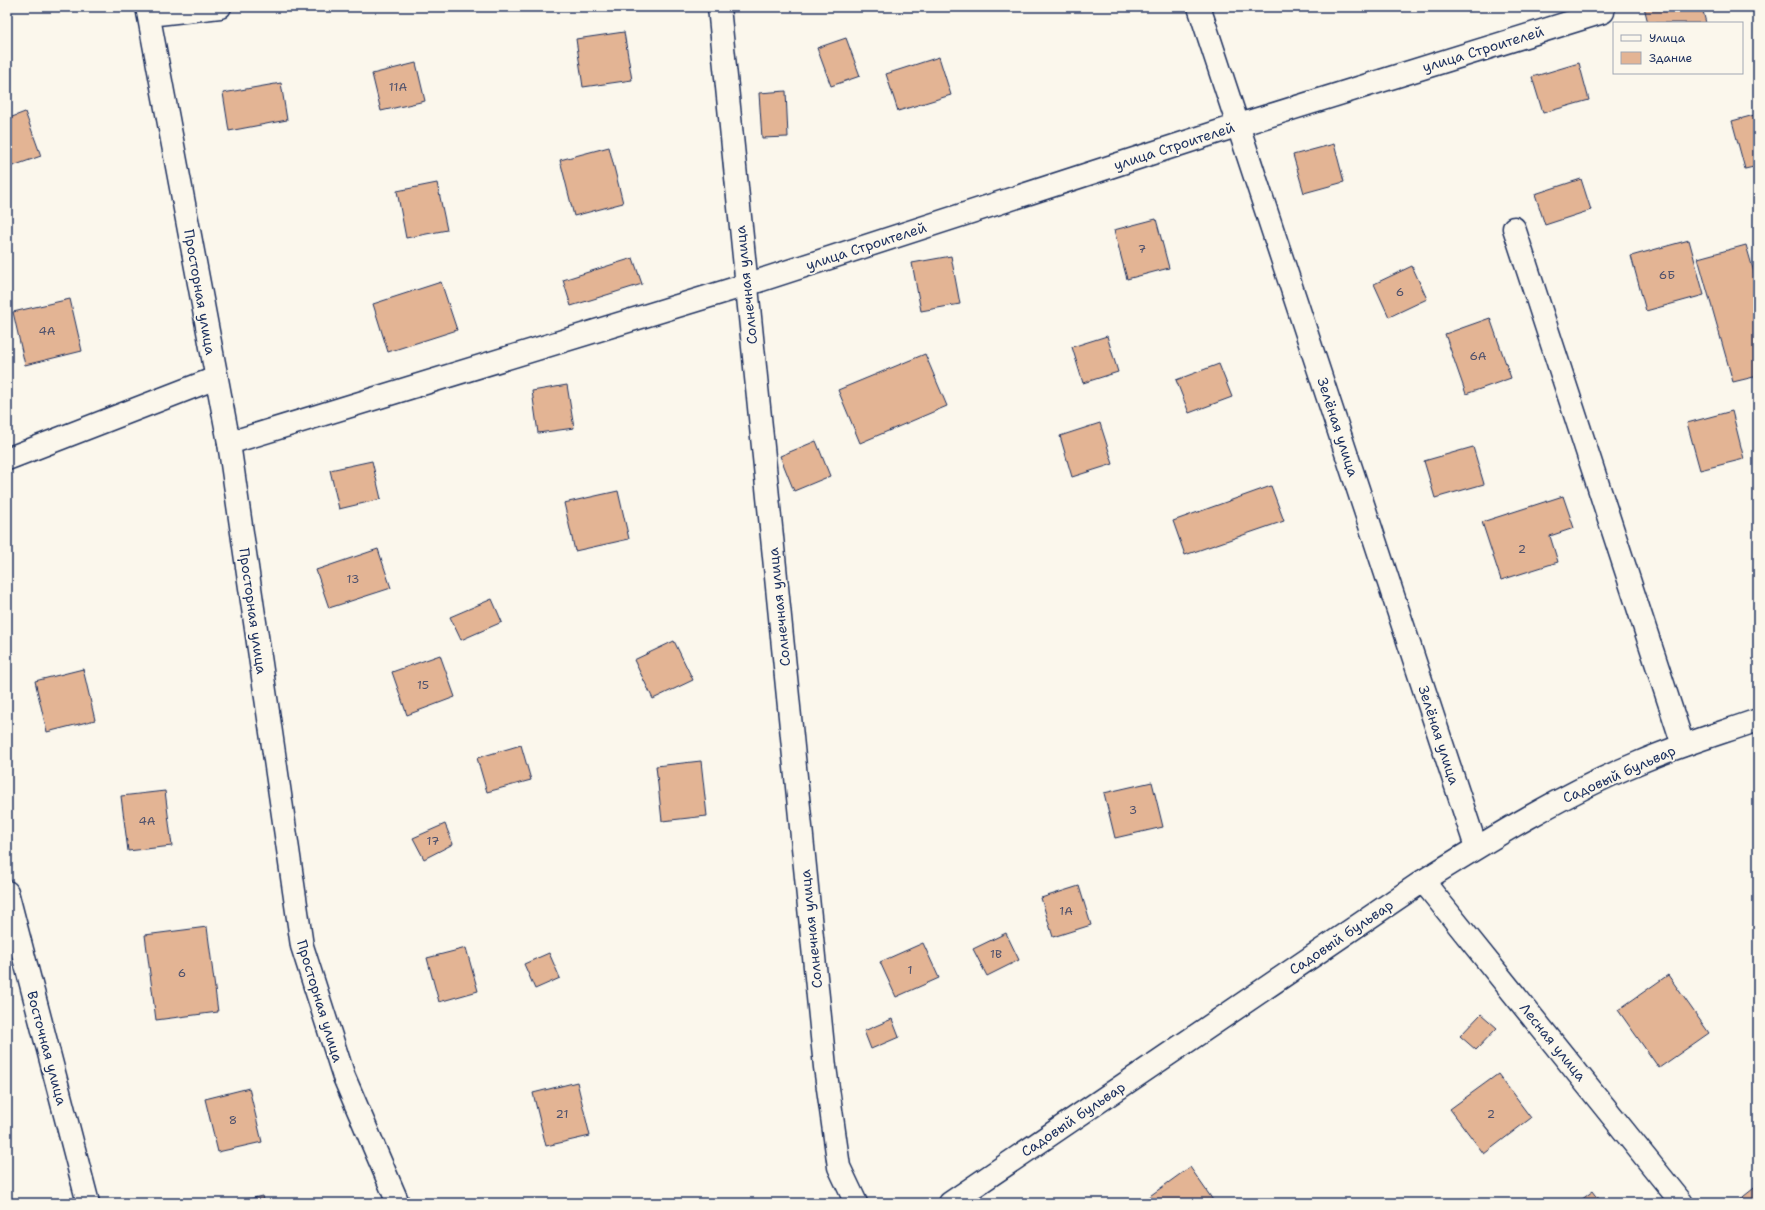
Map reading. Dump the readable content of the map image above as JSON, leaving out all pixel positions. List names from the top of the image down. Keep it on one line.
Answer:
{"streets":{"street":["улица Строителей","Солнечная улица","Просторная улица","Зелёная улица","Садовый бульвар","Лесная улица","Восточная улица"]},"crossings":[["улица Строителей","Солнечная улица"],["улица Строителей","Просторная улица"],["улица Строителей","Зелёная улица"],["Зелёная улица","Садовый бульвар"],["Садовый бульвар","Лесная улица"]],"house_numbers":["11А","7","6Б","6","4А","6А","2","13","15","3","4А","17","1А","1В","1","6","21","2","8"],"legend":["Улица","Здание"]}
